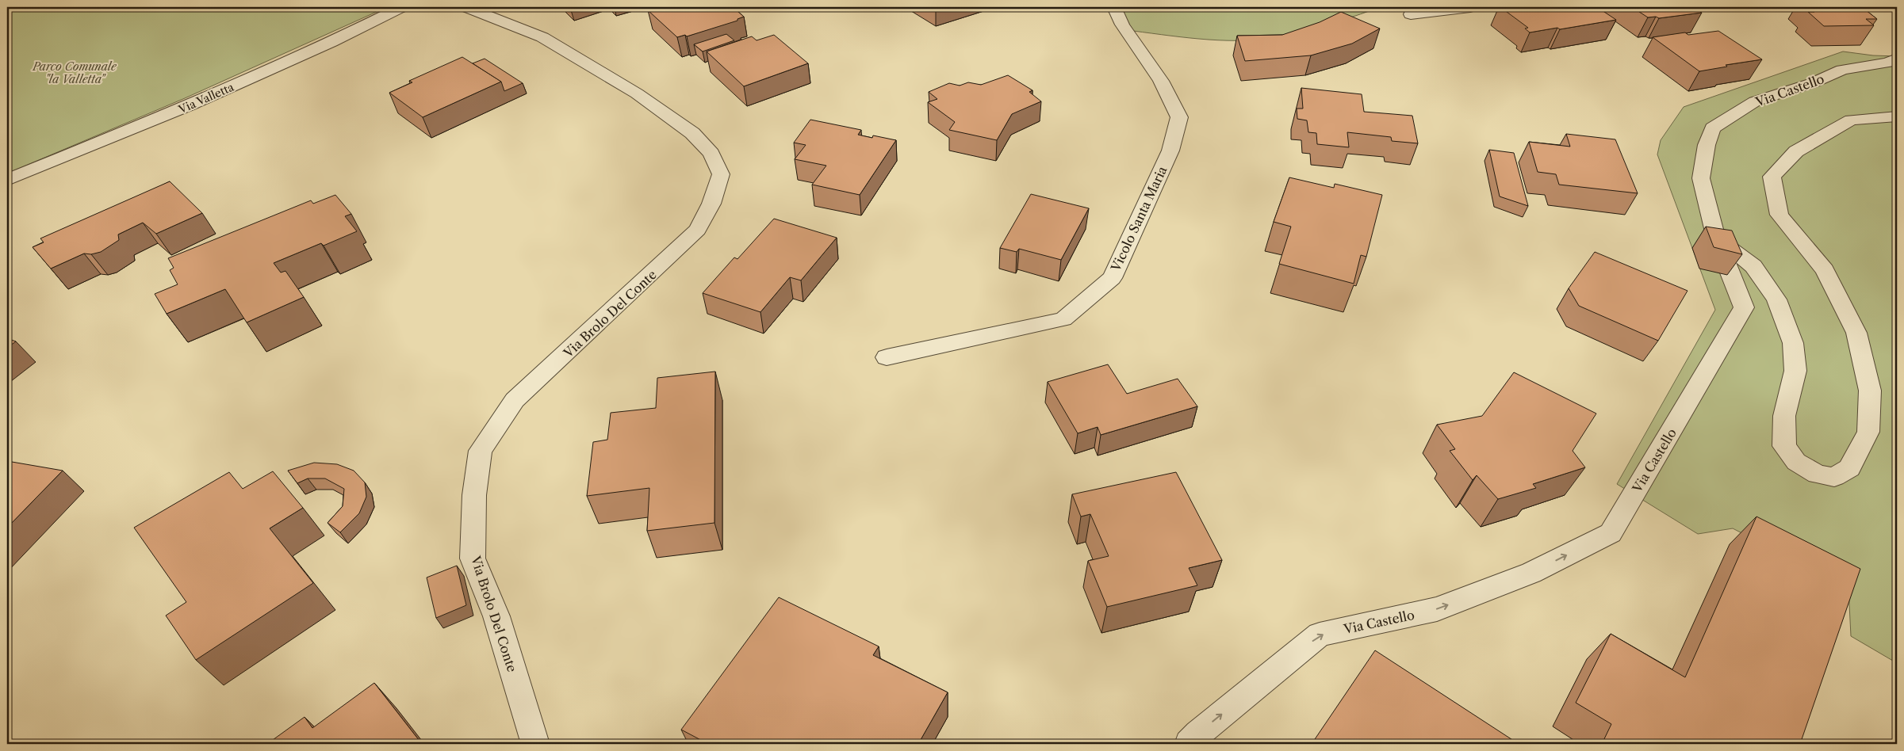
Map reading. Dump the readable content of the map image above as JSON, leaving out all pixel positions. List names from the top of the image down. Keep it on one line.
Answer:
{"streets":{"street":["Via Castello","Via Valletta","Vicolo Santa Maria","Via Brolo Del Conte"]},"one_way":["Via Castello"],"parks":["Parco Comunale \"la Valletta\""]}
